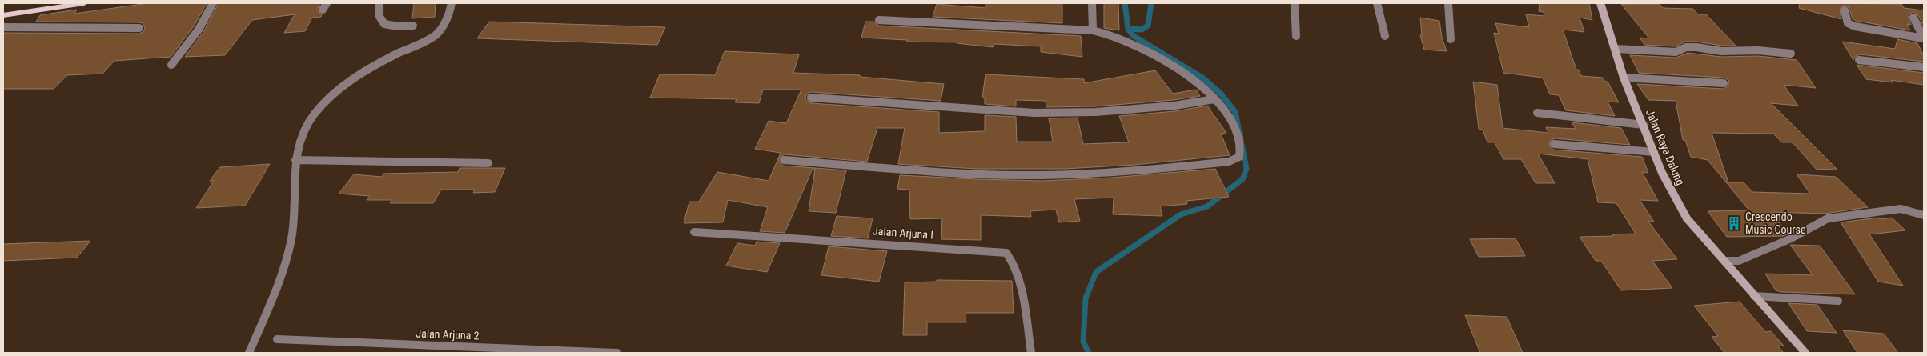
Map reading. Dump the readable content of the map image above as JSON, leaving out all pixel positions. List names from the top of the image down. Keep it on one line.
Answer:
{"streets":{"main road":["Jalan Raya Dalung"],"street":["Jalan Arjuna I","Jalan Arjuna 2"]},"places":{"building":["Crescendo Music Course"]}}
